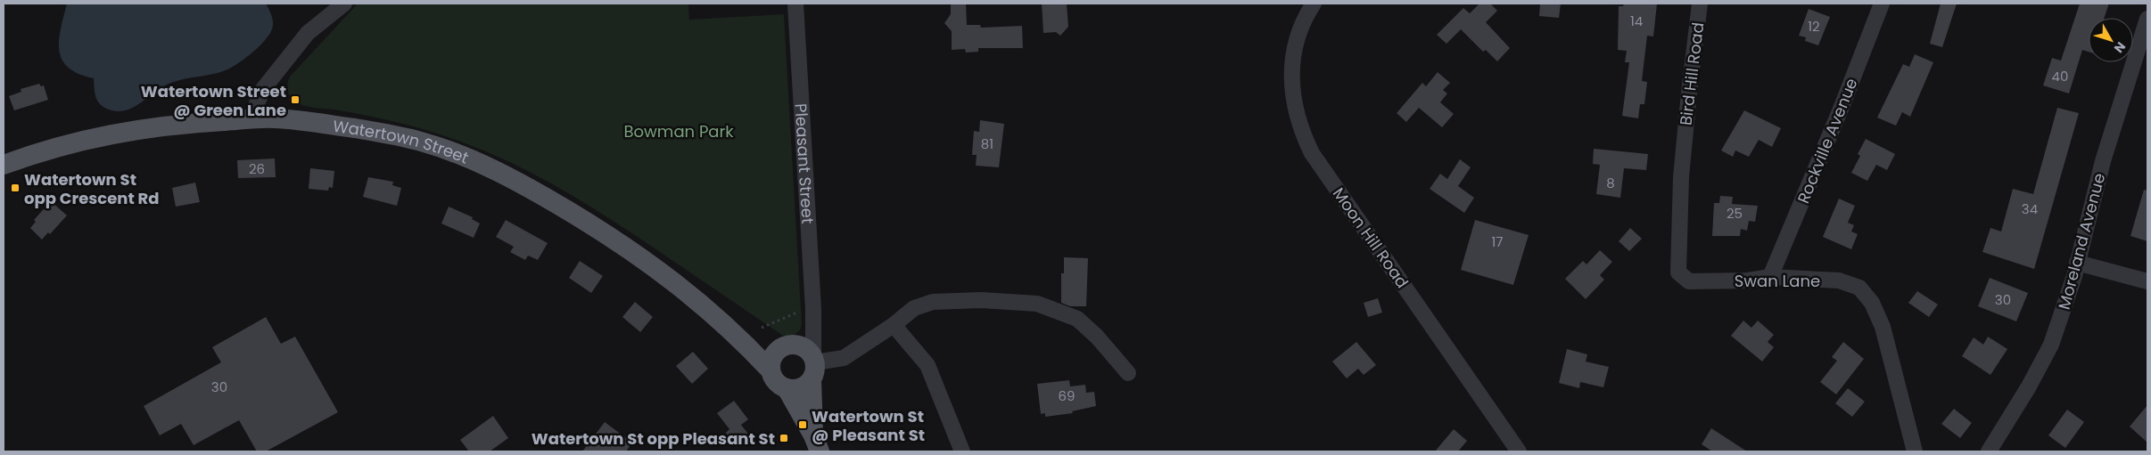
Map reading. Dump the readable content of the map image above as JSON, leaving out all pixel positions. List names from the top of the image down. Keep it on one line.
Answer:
{"streets":{"main road":["Watertown Street","Pleasant Street"],"street":["Bird Hill Road","Rockville Avenue","Moon Hill Road","Moreland Avenue","Swan Lane"]},"crossings":[["Bird Hill Road","Swan Lane"],["Rockville Avenue","Swan Lane"],["Watertown Street","Pleasant Street"]],"parks":["Bowman Park"],"places":{"transit":["Watertown Street @ Green Lane","Watertown St opp Crescent Rd","Watertown St @ Pleasant St","Watertown St opp Pleasant St"]},"house_numbers":["14","12","40","81","26","8","34","25","17","30","30","69"],"north":"bottom right"}
